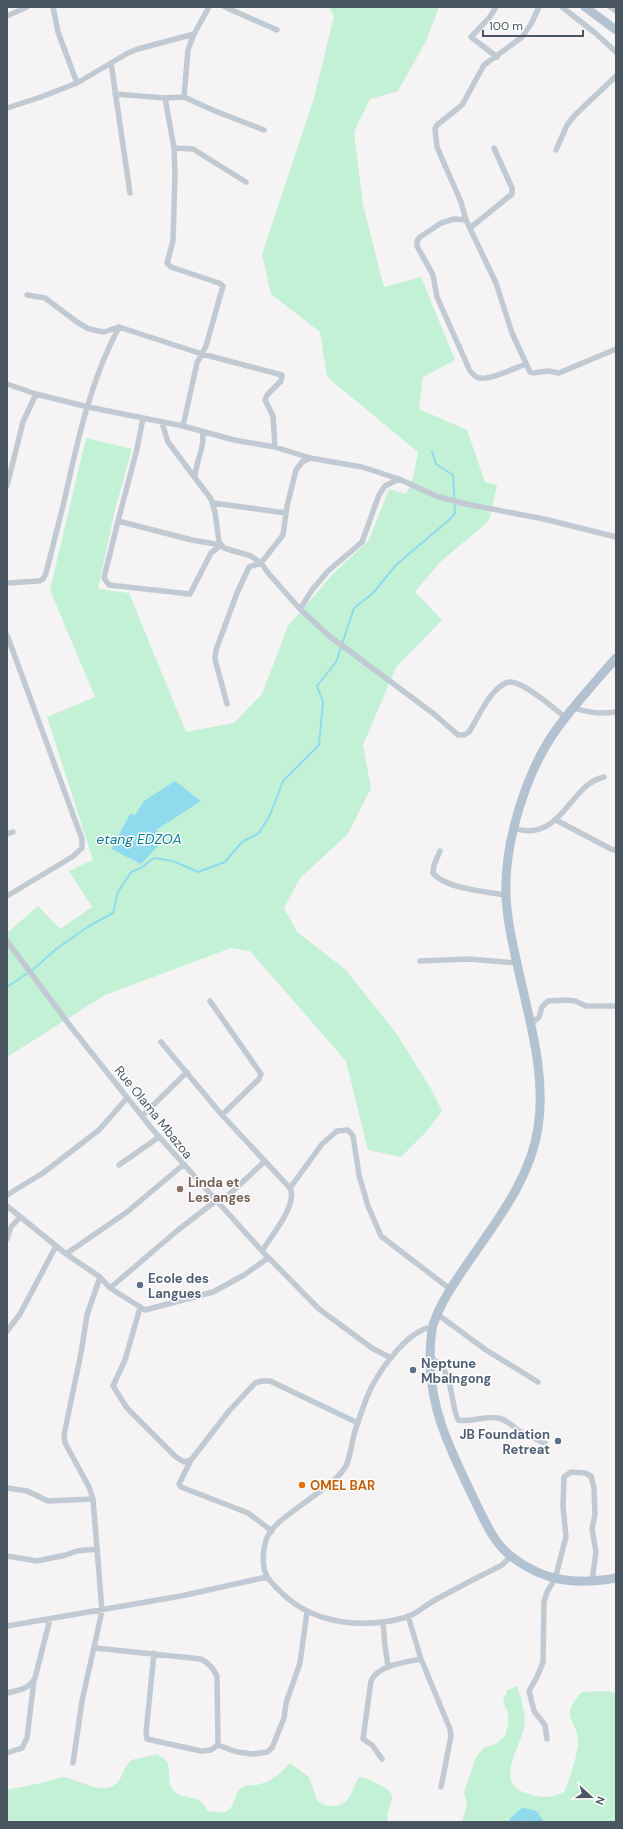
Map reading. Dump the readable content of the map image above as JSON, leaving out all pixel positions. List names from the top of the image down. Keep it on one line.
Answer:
{"streets":{"street":["Rue Olama Mbazoa"]},"water":["etang EDZOA"],"places":["Linda et Les anges","Ecole des Langues","Neptune Mbalngong","JB Foundation Retreat","OMEL BAR"],"scale_bar":"100 m","north":"right"}
